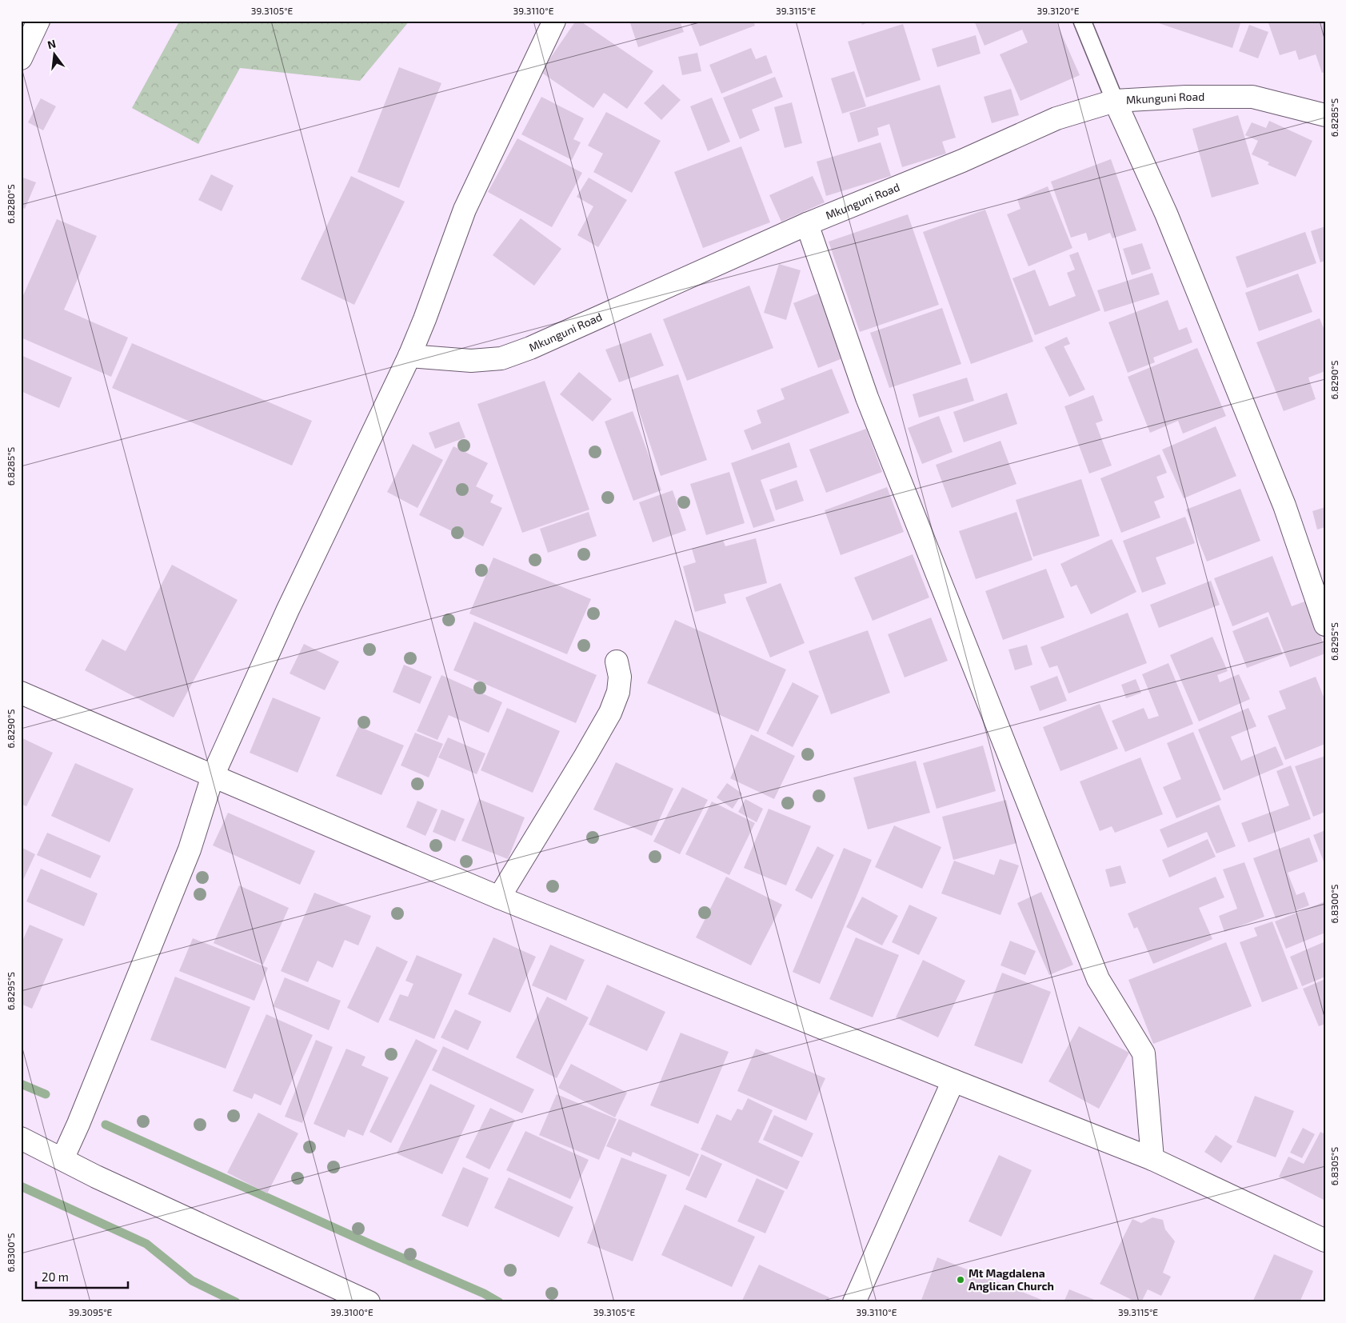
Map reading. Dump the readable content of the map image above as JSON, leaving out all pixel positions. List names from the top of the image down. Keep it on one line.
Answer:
{"streets":{"street":["Mkunguni Road"]},"places":["Mt Magdalena Anglican Church"],"scale_bar":"20 m","north":"top","coordinates":["39.3105°E","39.3110°E","39.3115°E","39.3120°E","6.8285°S","6.8280°S","6.8290°S","6.8295°S","6.8300°S","6.8305°S","39.3095°E","39.3100°E"]}
